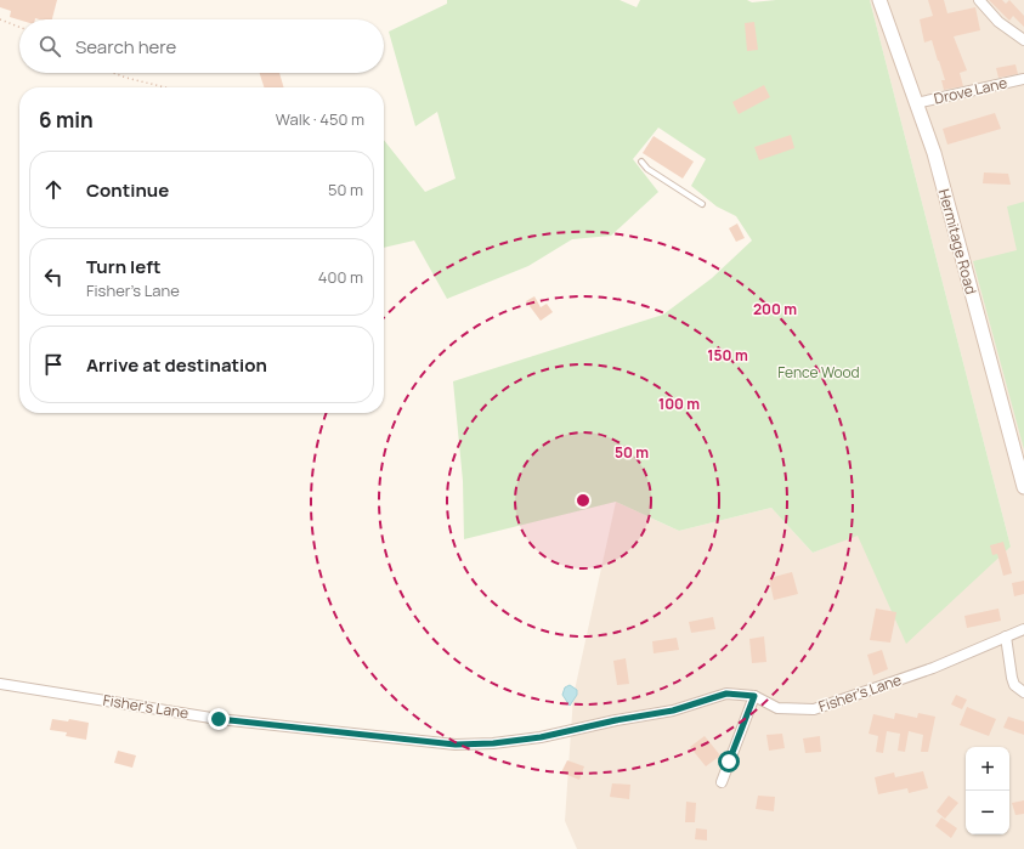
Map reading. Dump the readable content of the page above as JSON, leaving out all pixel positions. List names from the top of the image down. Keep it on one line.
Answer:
{"streets":{"street":["Drove Lane","Hermitage Road","Fisher's Lane"]},"crossings":[["Drove Lane","Hermitage Road"]],"parks":["Fence Wood"],"page":{"search":"Search here","heading":["6 min","Walk · 450 m"],"list":[["Continue","50 m"],["Turn left","Fisher's Lane","400 m"],"Arrive at destination"],"map_buttons":["+","−"]},"rings":["200 m","150 m","100 m","50 m"]}
